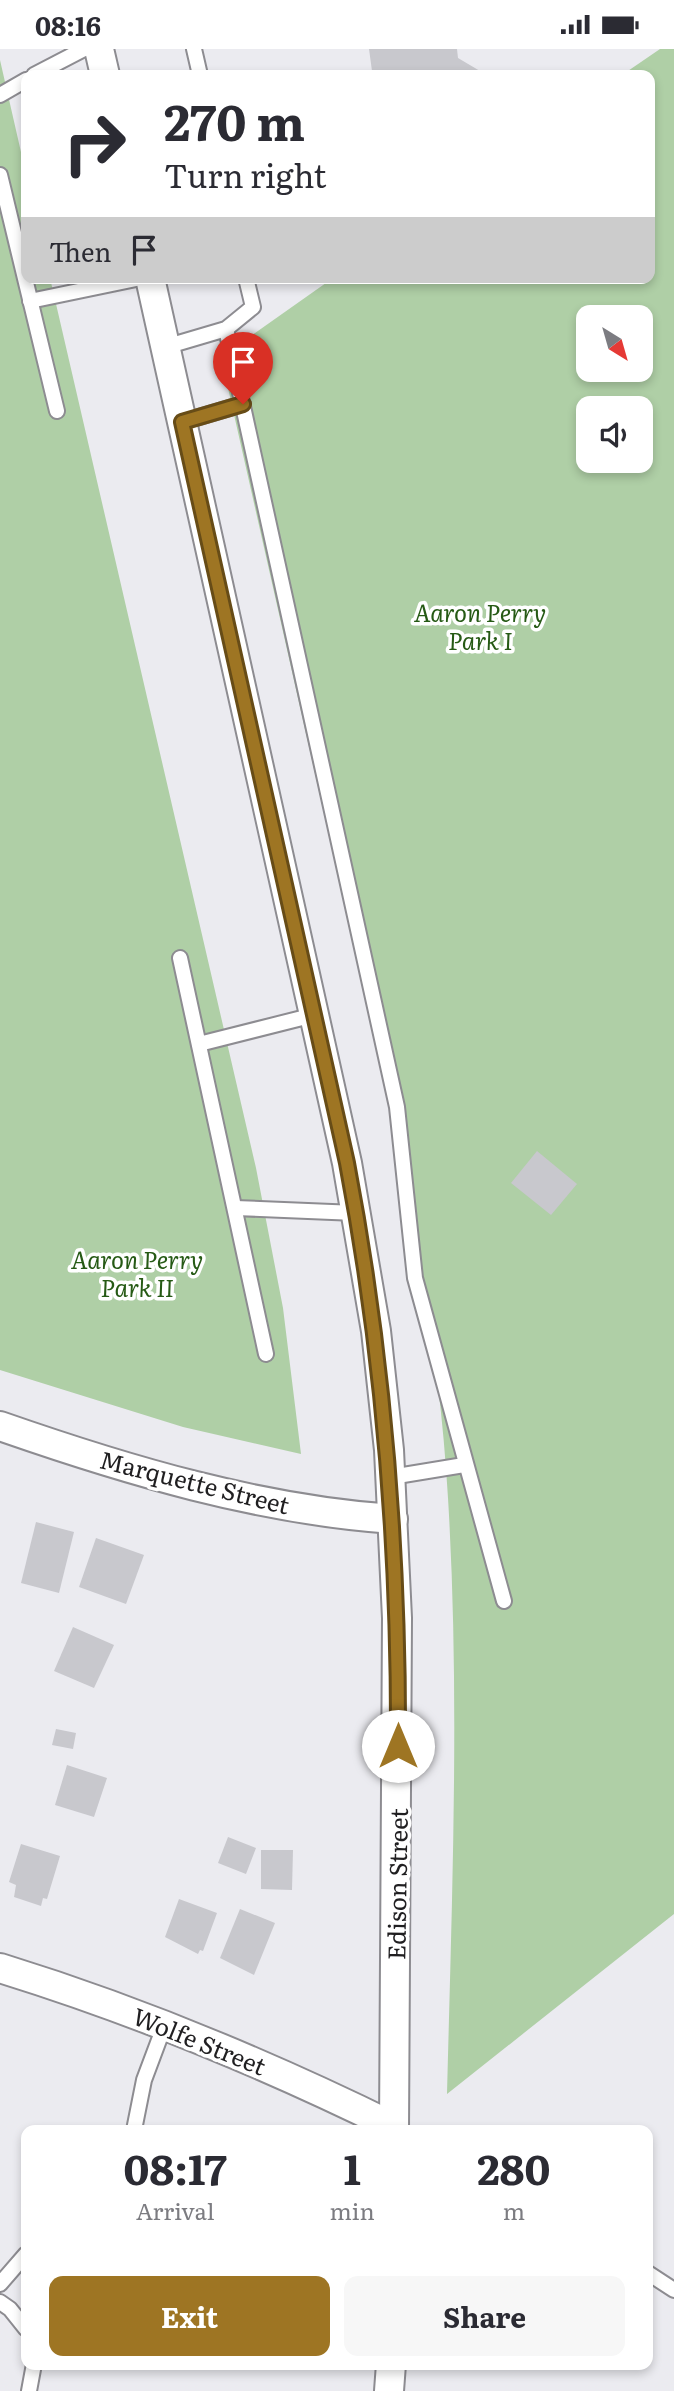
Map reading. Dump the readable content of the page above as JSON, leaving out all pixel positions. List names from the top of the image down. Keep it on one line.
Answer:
{"streets":{"street":["Marquette Street","Edison Street","Wolfe Street"]},"crossings":[["Marquette Street","Edison Street"]],"parks":["Aaron Perry Park I","Aaron Perry Park II"],"north":"bottom right","page":{"status":"08:16","turn":["270 m","Turn right"],"then":"Then","eta":["08:17","Arrival","1","min","280","m"],"buttons":["Exit","Share"]}}
